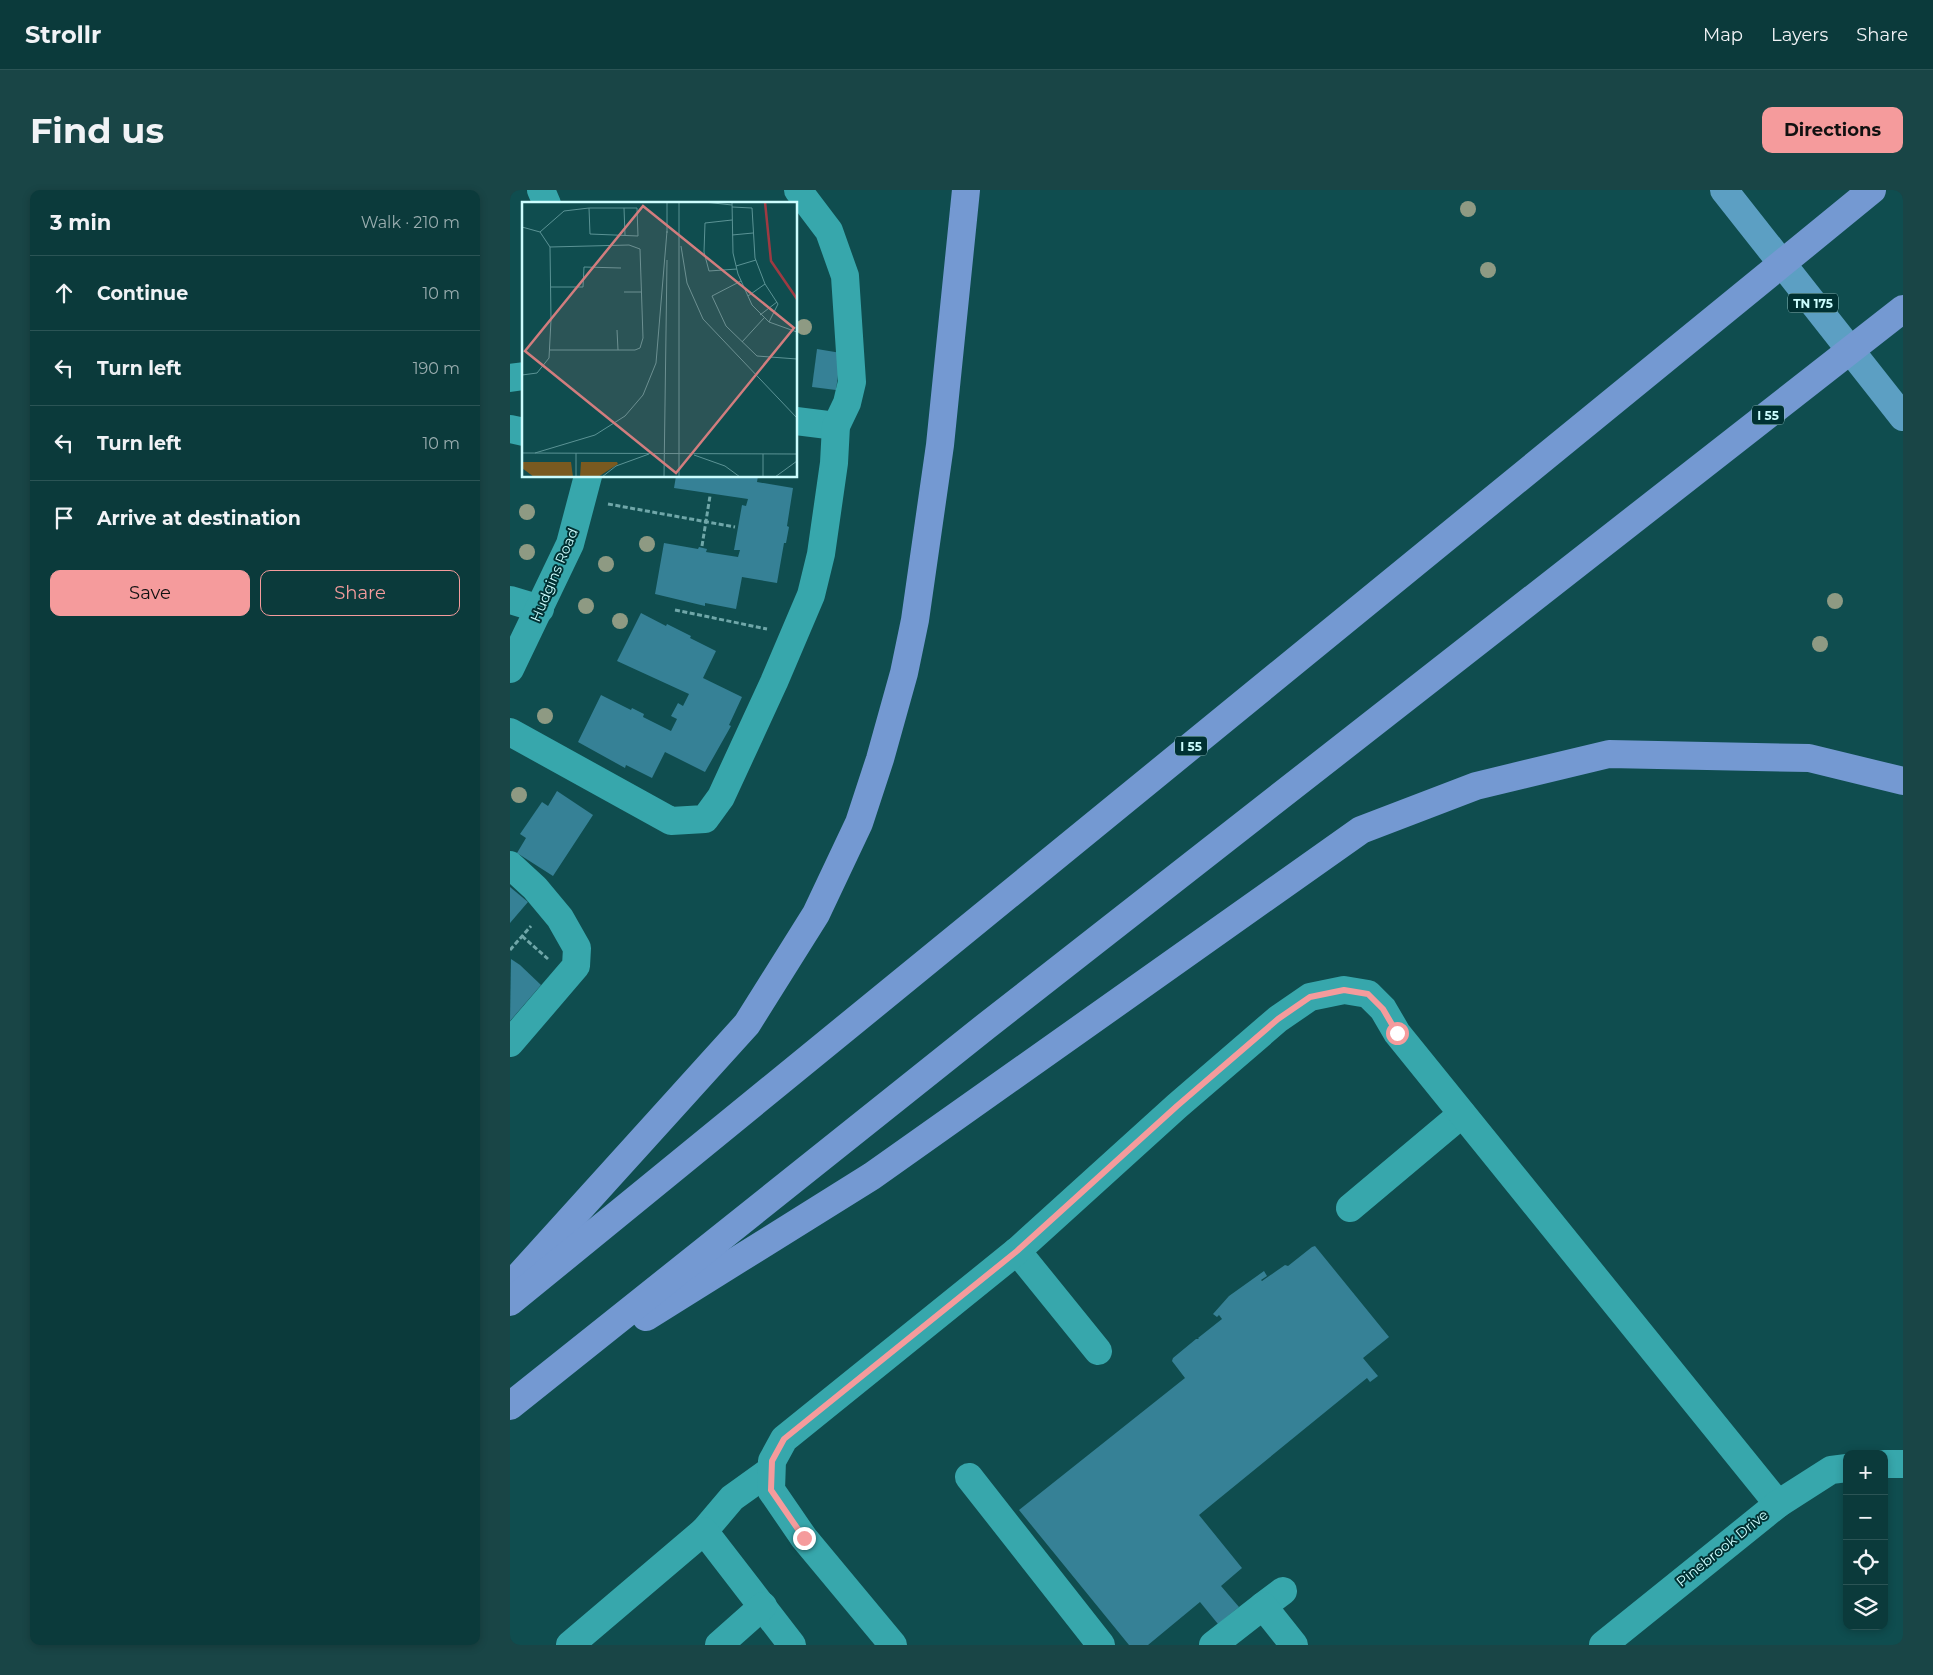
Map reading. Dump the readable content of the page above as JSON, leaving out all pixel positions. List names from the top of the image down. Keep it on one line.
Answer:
{"streets":{"highway":["I 55"],"main road":["TN 175"],"street":["Hudgins Road","Pinebrook Drive"]},"page":{"header":"Strollr","nav":["Map","Layers","Share"],"buttons":["Directions",["Save","Share"]],"title":"Find us","heading":["3 min","Walk · 210 m"],"list":[["Continue","10 m"],["Turn left","190 m"],["Turn left","10 m"],"Arrive at destination"],"map_buttons":["+","−"]}}
